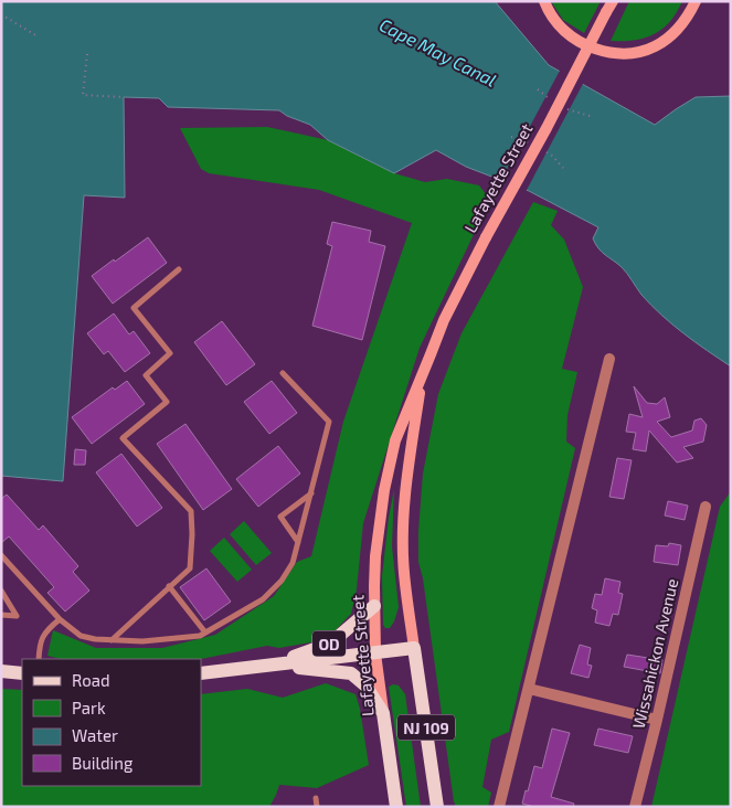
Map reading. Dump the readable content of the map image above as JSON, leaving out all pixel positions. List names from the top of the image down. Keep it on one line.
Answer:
{"streets":{"main road":["Lafayette Street","OD","NJ 109"],"street":["Wissahickon Avenue"]},"crossings":[["Lafayette Street","OD"]],"water":["Cape May Canal"],"legend":["Road","Park","Water","Building"]}
